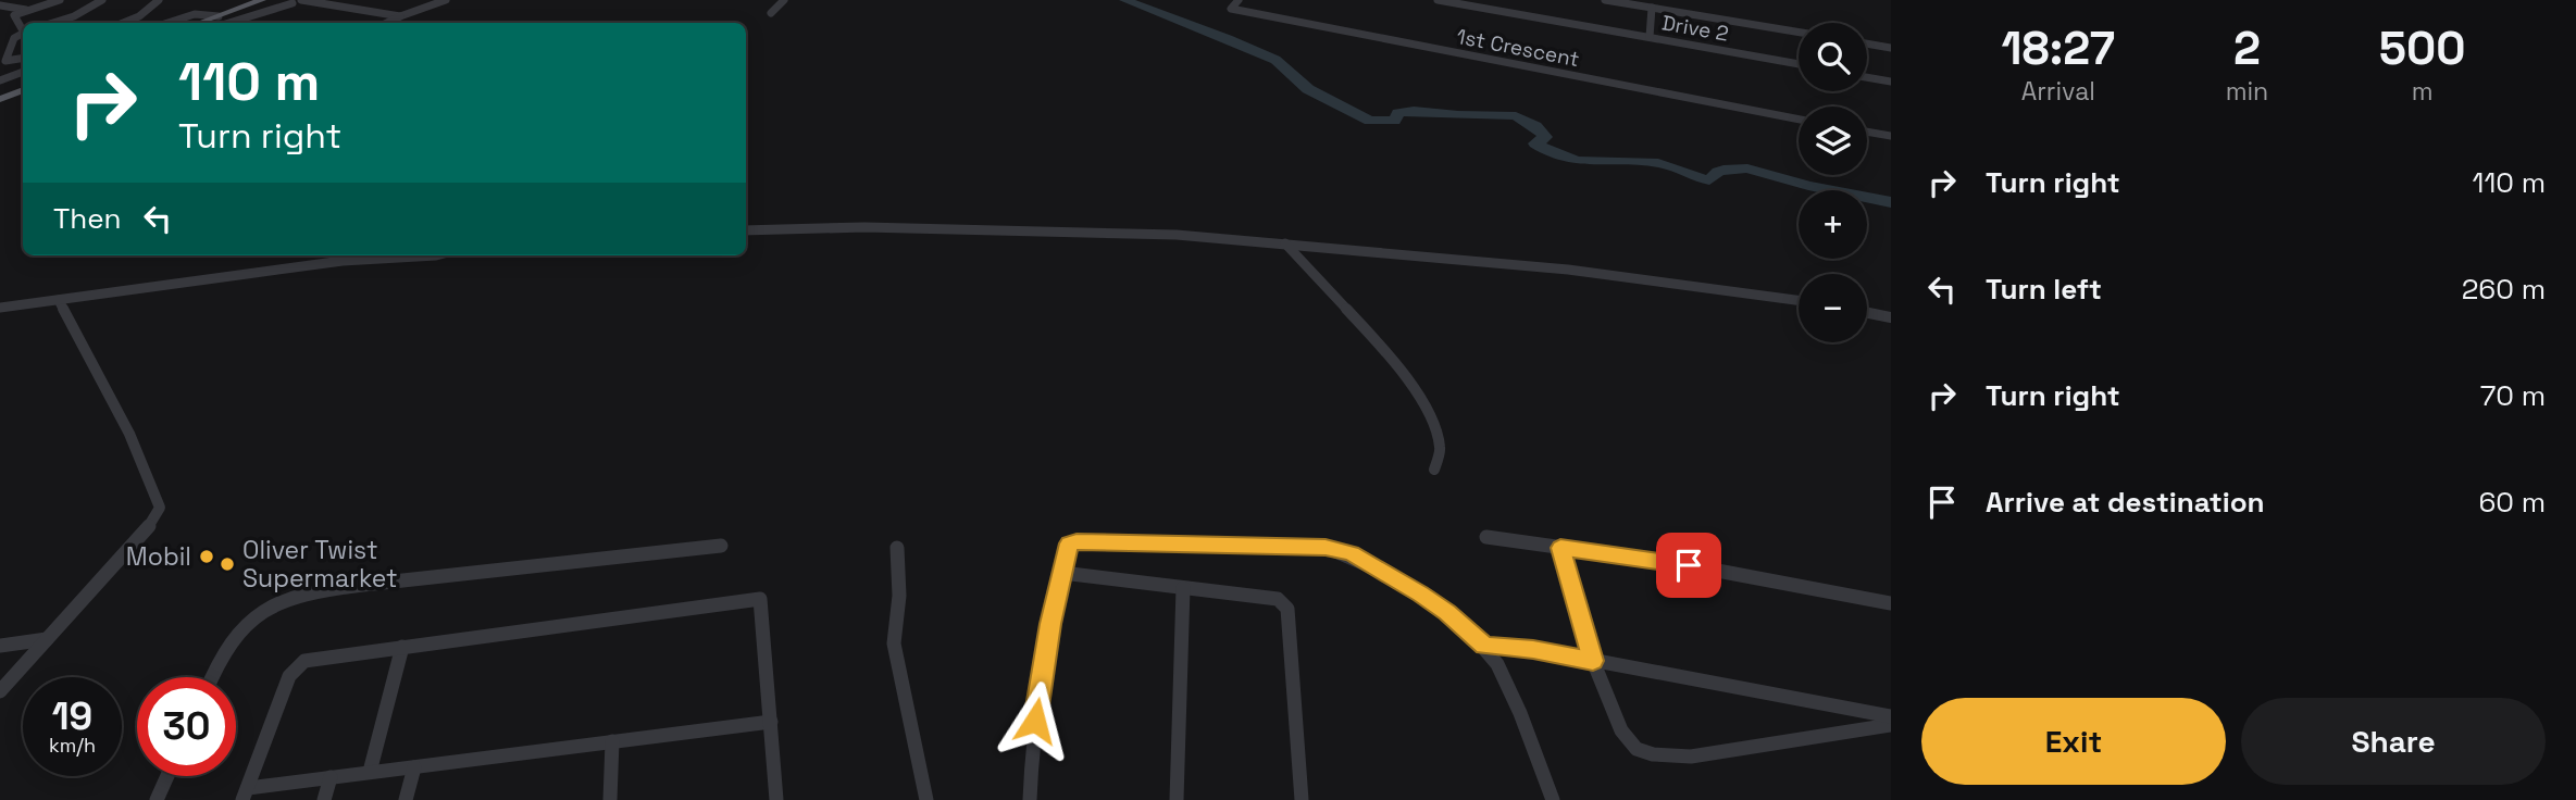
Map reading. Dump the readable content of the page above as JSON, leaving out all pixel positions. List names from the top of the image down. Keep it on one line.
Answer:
{"streets":{"street":["Drive 2","1st Crescent"]},"places":["Mobil","Oliver Twist Supermarket"],"page":{"eta":["18:27","Arrival","2","min","500","m"],"map_buttons":["+","−"],"turn":["110 m","Turn right"],"list":[{"name":"Turn right","value":"110 m"},{"name":"Turn left","value":"260 m"},{"name":"Turn right","value":"70 m"},{"name":"Arrive at destination","value":"60 m"}],"then":"Then","speed":"19 km/h","limit":"30","buttons":["Exit","Share"]}}
